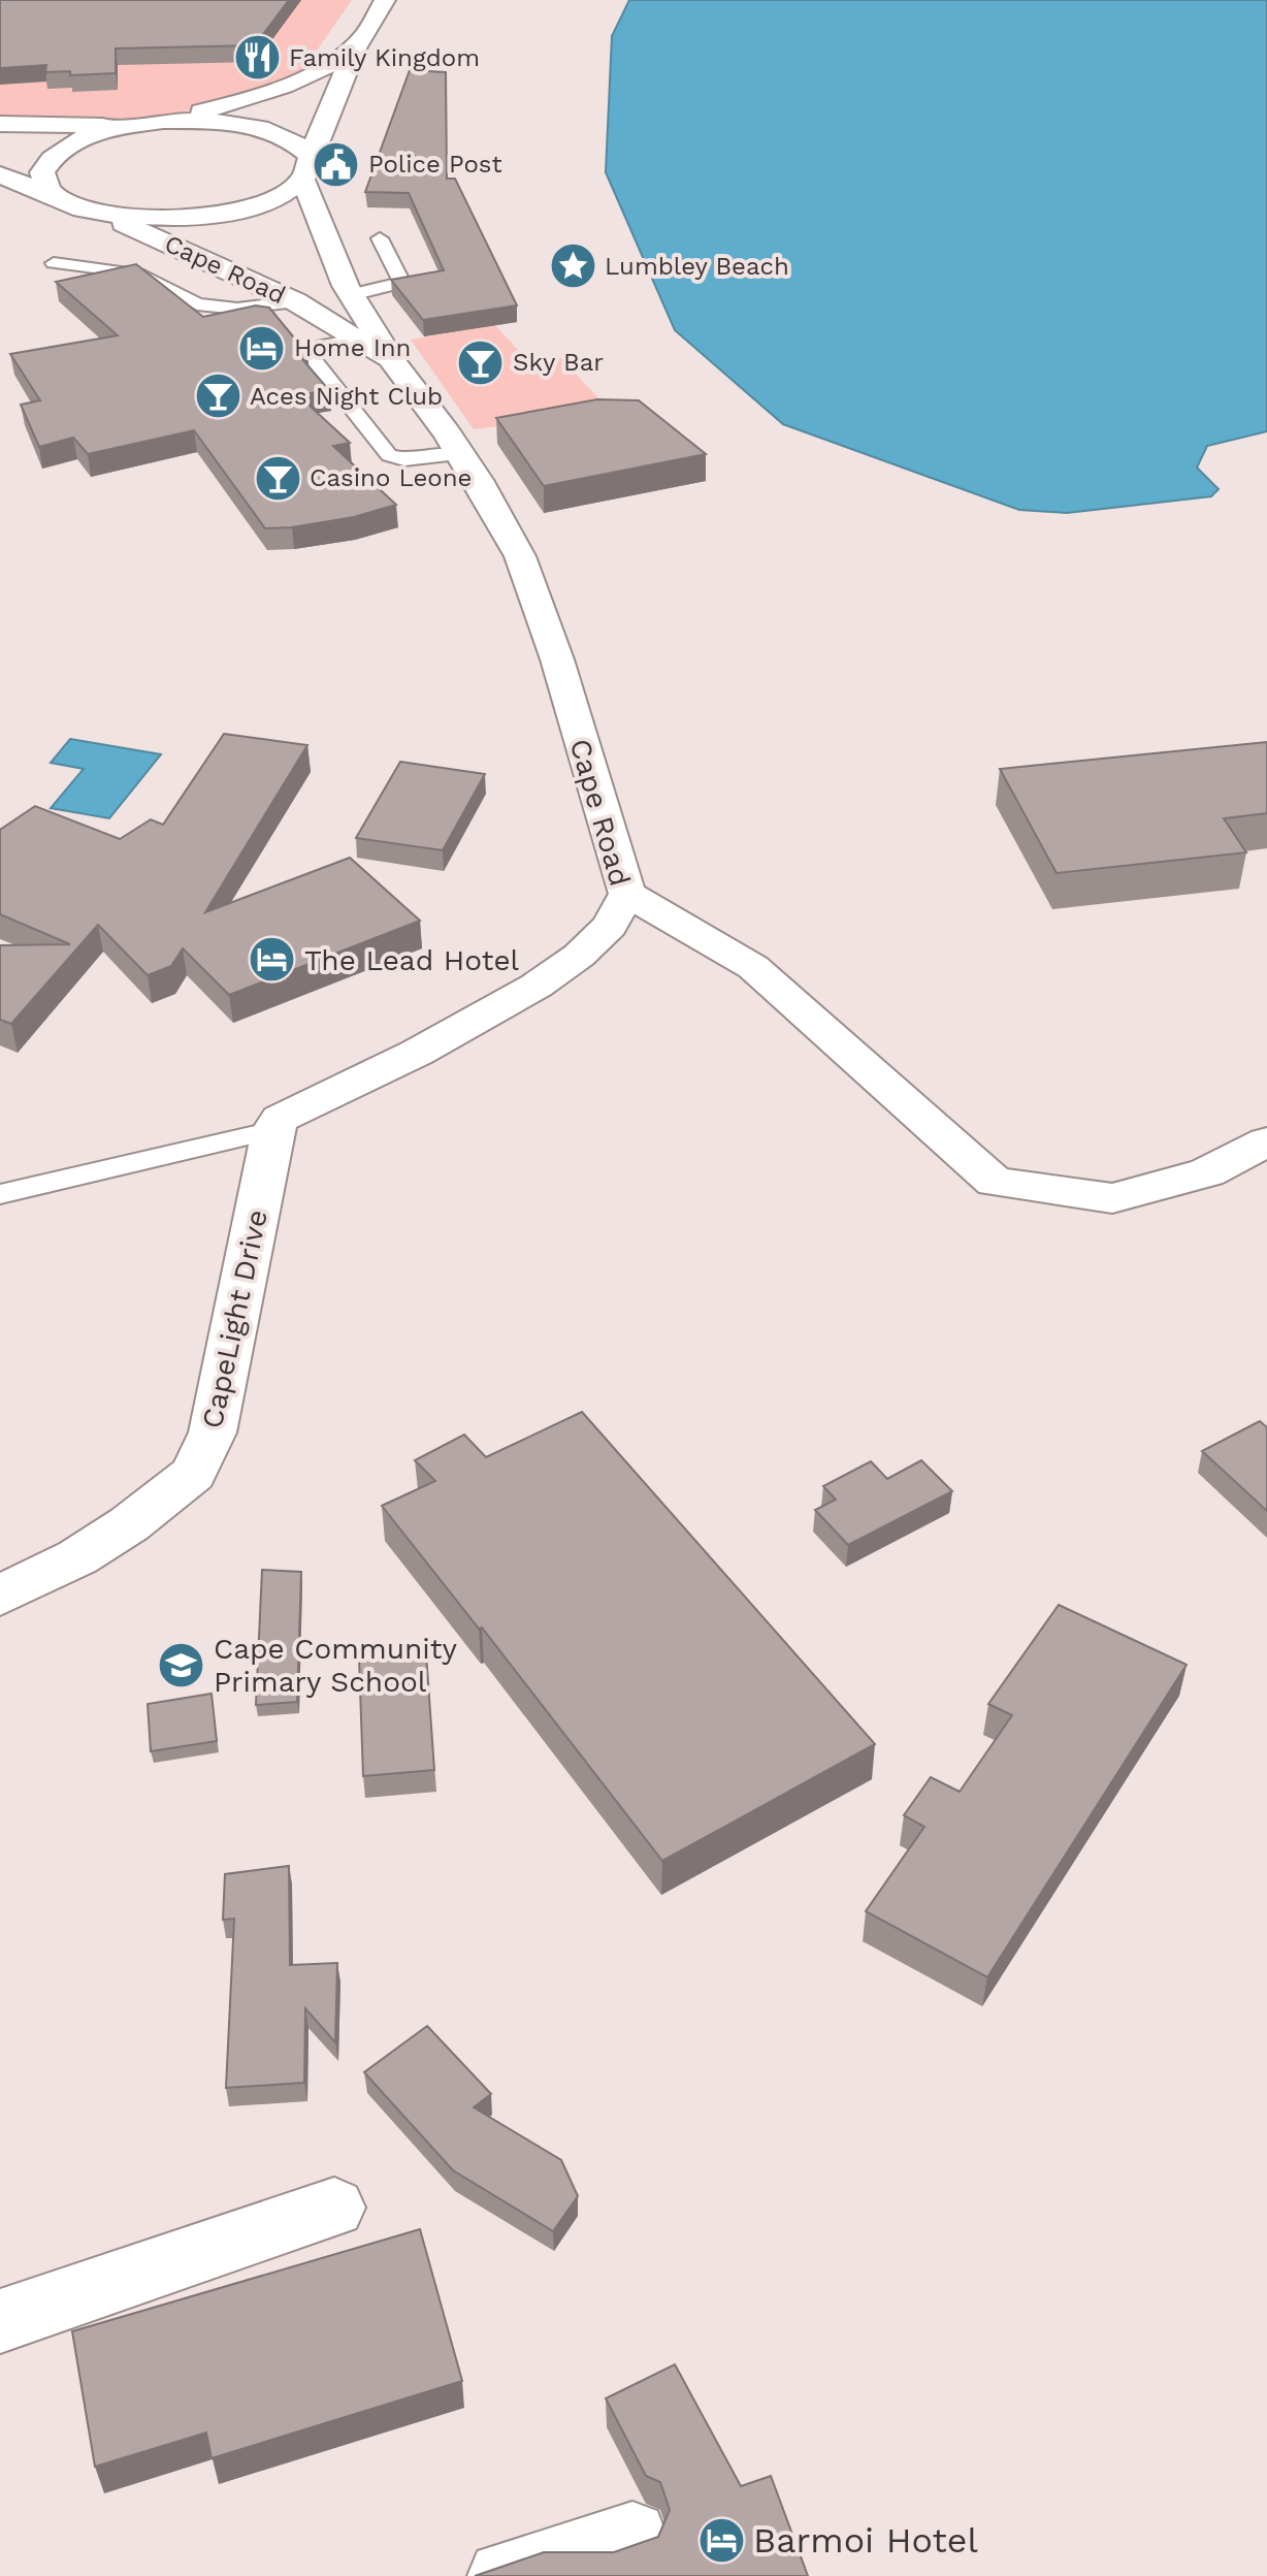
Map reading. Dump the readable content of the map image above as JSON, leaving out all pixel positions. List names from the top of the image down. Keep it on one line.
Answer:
{"streets":{"street":["Cape Road","CapeLight Drive"]},"crossings":[["Cape Road","CapeLight Drive"]],"places":{"restaurant":["Family Kingdom"],"public building":["Police Post"],"place":["Lumbley Beach"],"hotel":["Home Inn","The Lead Hotel","Barmoi Hotel"],"bar":["Sky Bar","Aces Night Club","Casino Leone"],"school or university":["Cape Community Primary School"]}}
